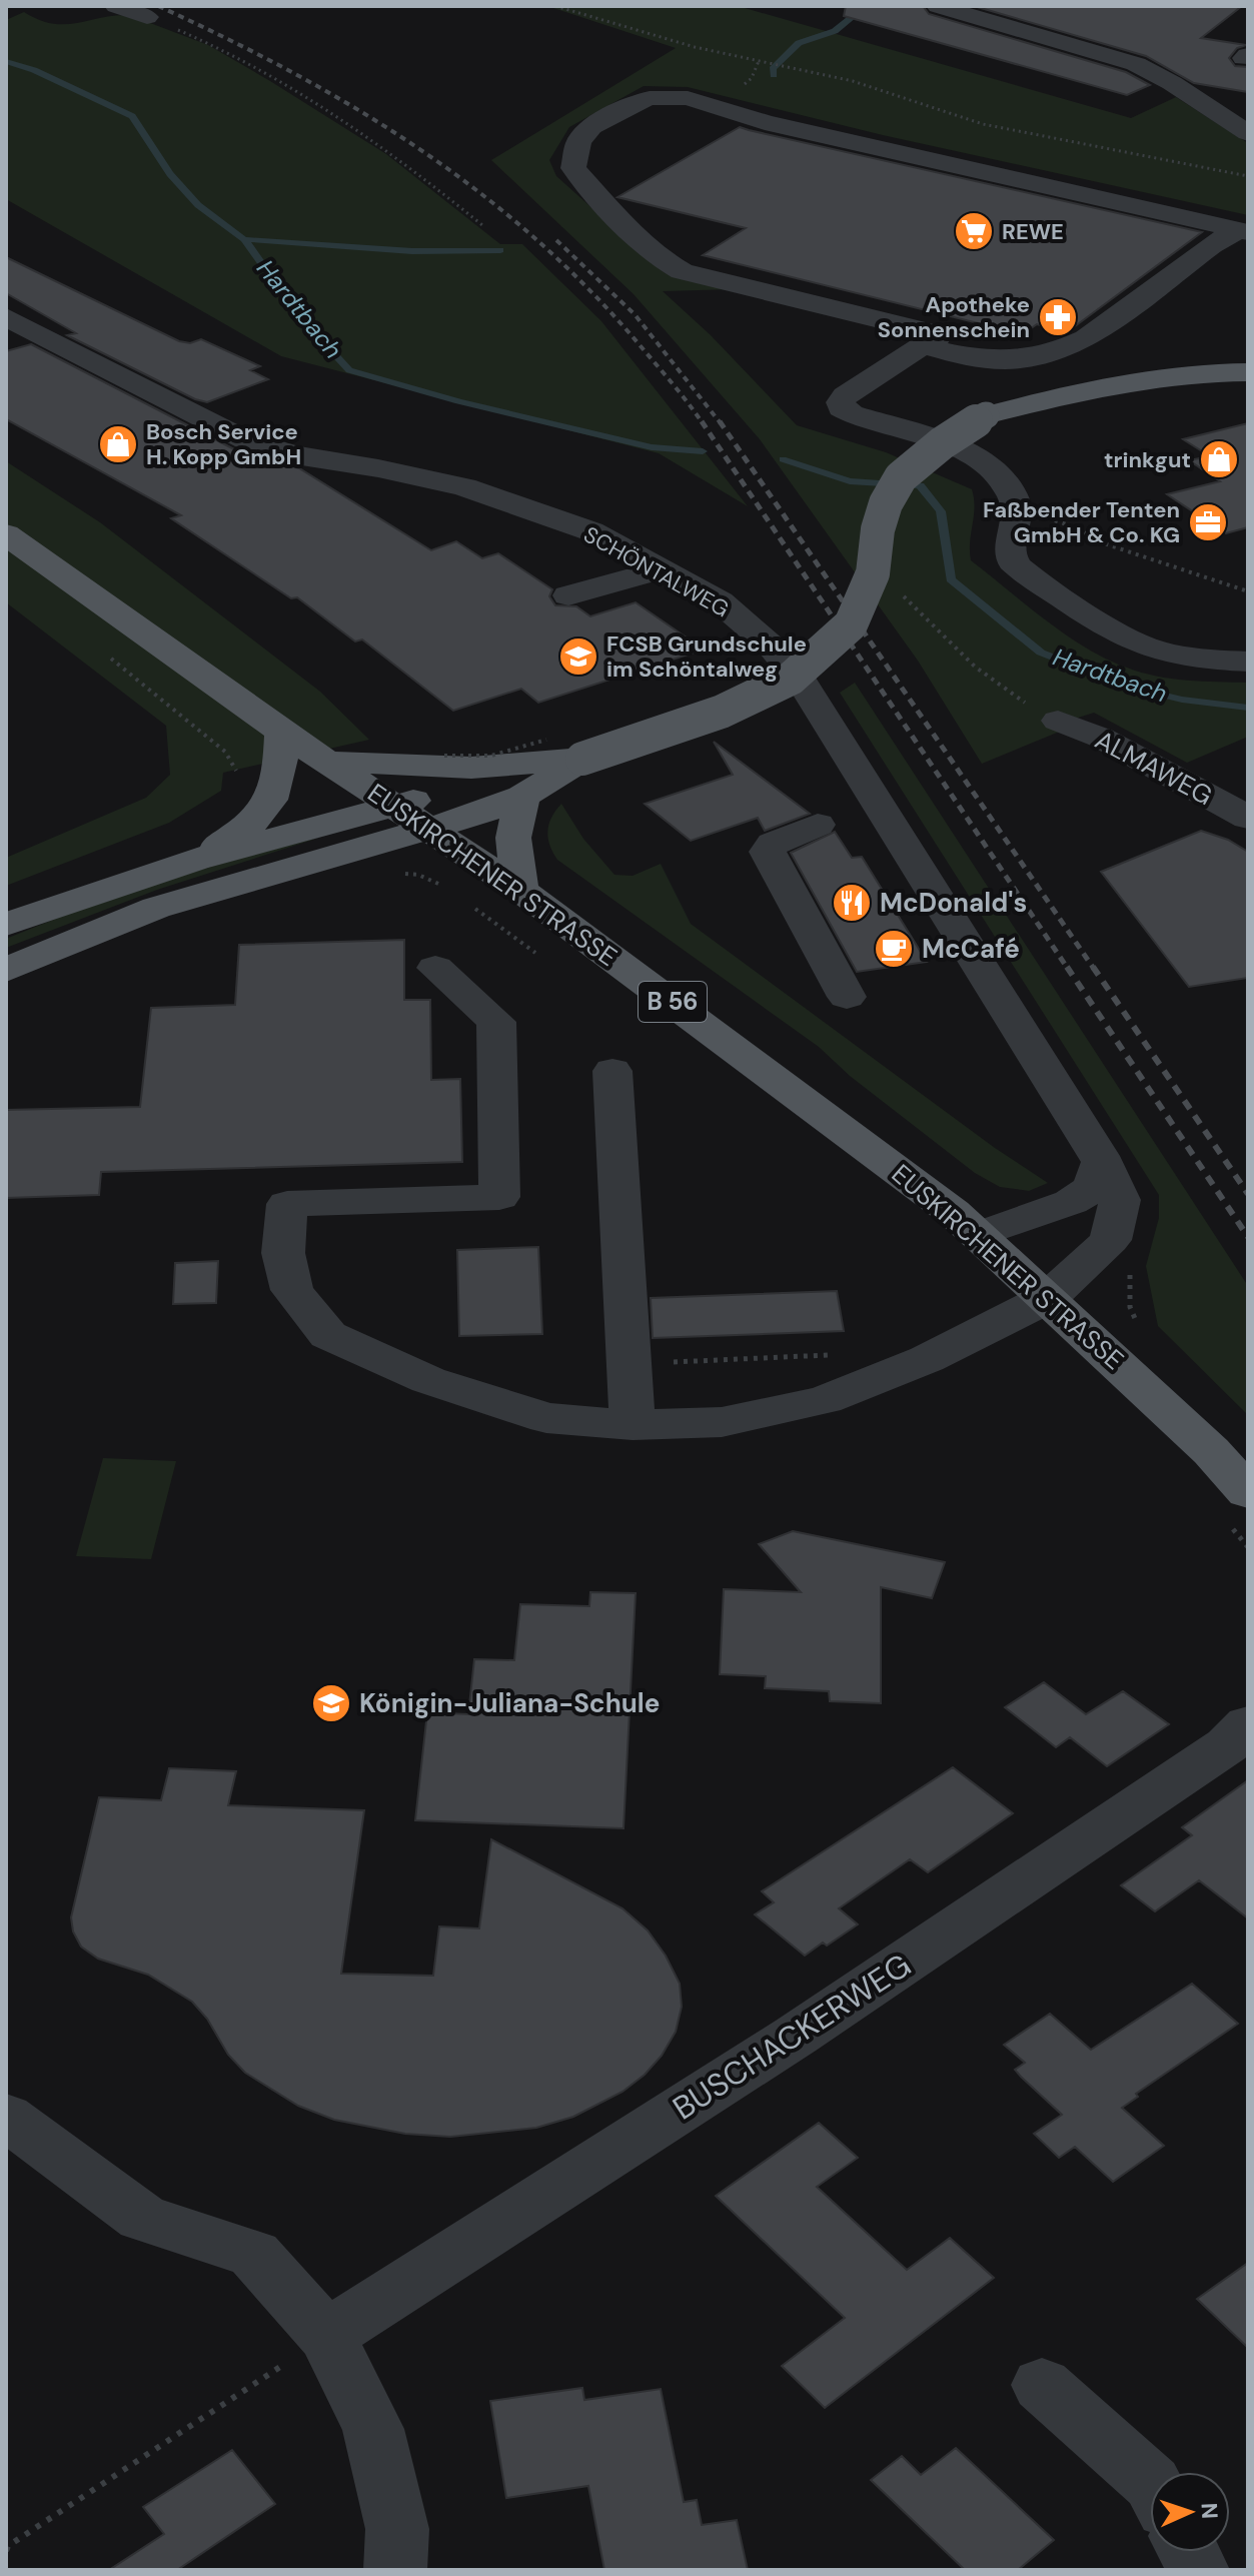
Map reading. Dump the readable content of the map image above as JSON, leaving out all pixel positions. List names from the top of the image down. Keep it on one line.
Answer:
{"streets":{"main road":["EUSKIRCHENER STRASSE","B 56"],"street":["SCHÖNTALWEG","ALMAWEG","BUSCHACKERWEG"]},"water":["Hardtbach"],"places":{"supermarket":["REWE"],"pharmacy":["Apotheke Sonnenschein"],"shop":["Bosch Service H. Kopp GmbH","trinkgut"],"office":["Faßbender Tenten GmbH & Co. KG"],"school or university":["FCSB Grundschule im Schöntalweg","Königin-Juliana-Schule"],"restaurant":["McDonald's"],"cafe":["McCafé"]},"north":"right"}
